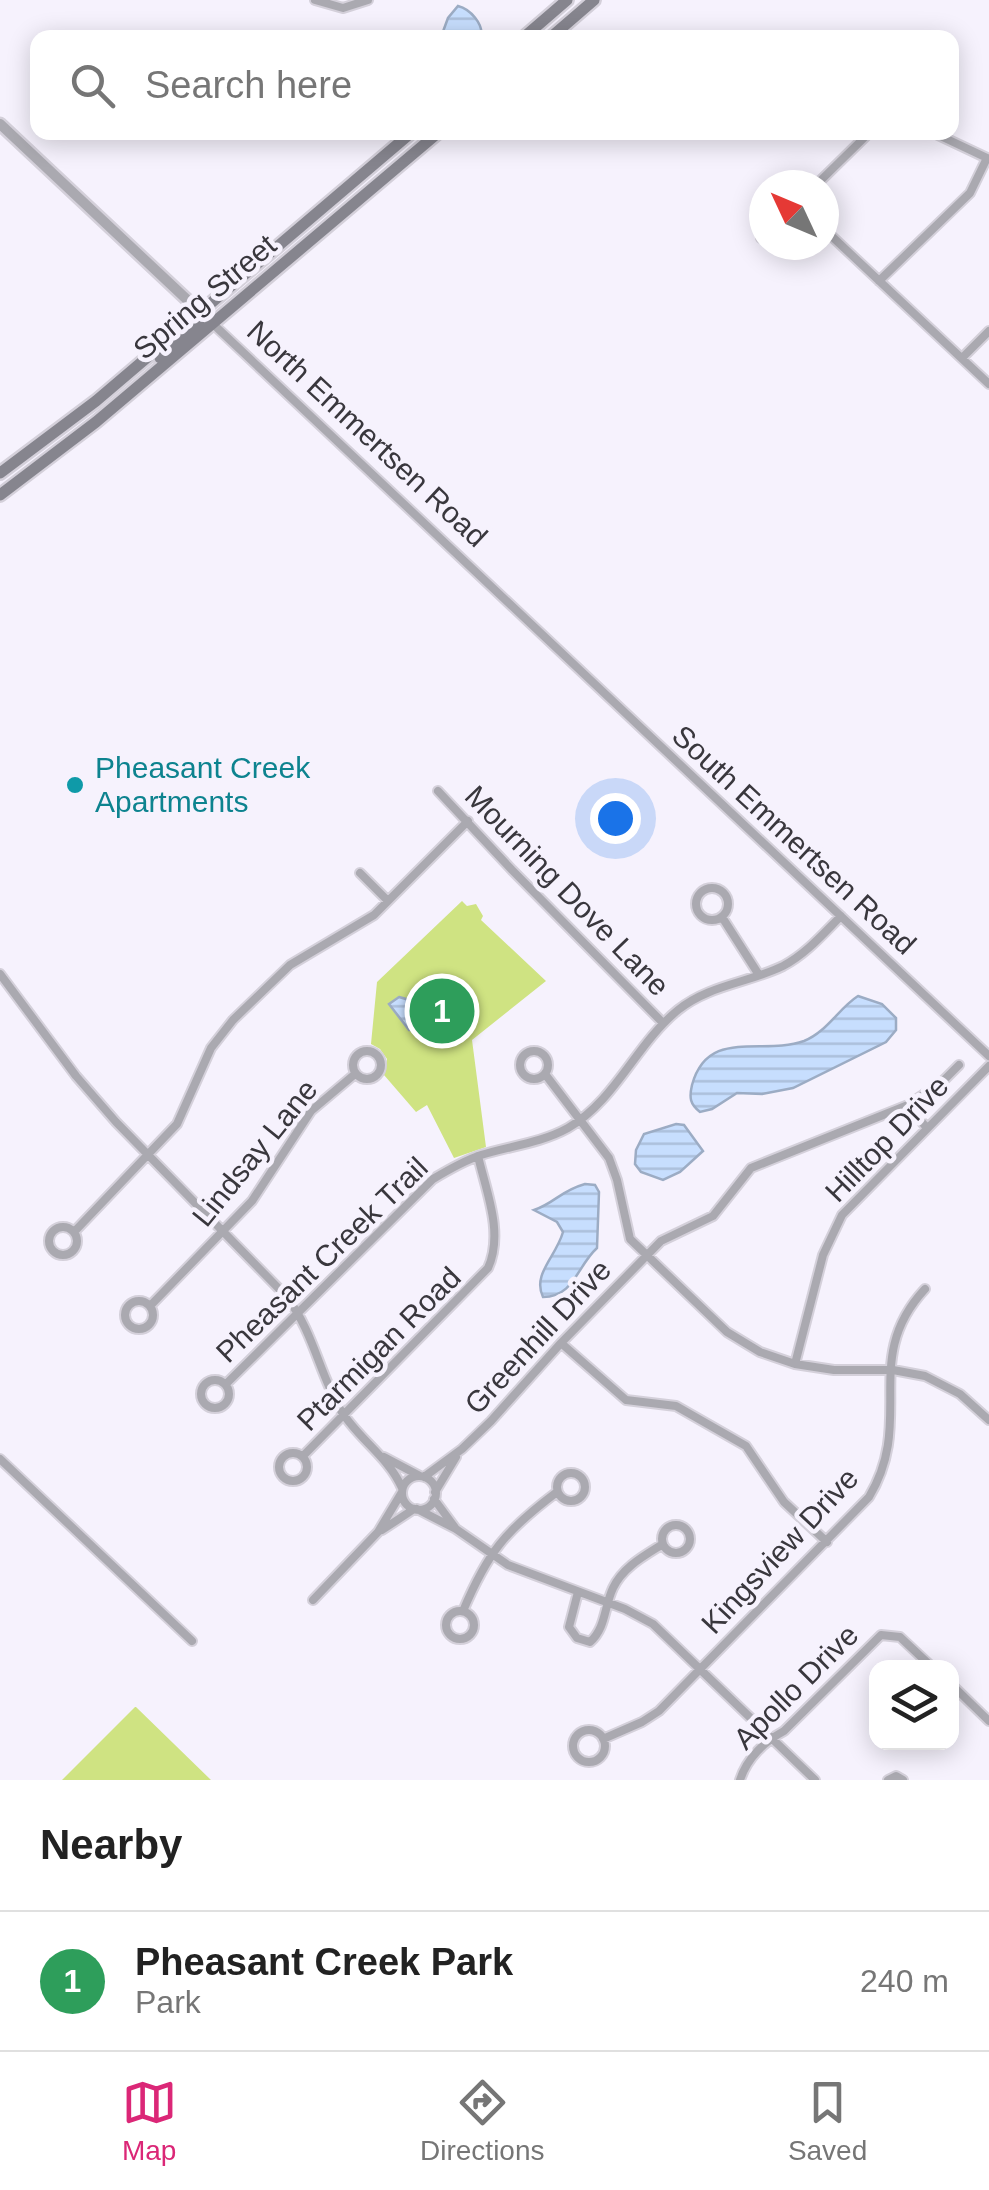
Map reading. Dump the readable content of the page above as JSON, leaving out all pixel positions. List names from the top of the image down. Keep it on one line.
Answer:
{"streets":{"main road":["Spring Street"],"street":["North Emmertsen Road","South Emmertsen Road","Mourning Dove Lane","Hilltop Drive","Lindsay Lane","Pheasant Creek Trail","Greenhill Drive","Ptarmigan Road","Kingsview Drive","Apollo Drive"]},"crossings":[["Spring Street","North Emmertsen Road"],["North Emmertsen Road","South Emmertsen Road"],["South Emmertsen Road","Pheasant Creek Trail"],["Mourning Dove Lane","Pheasant Creek Trail"],["Pheasant Creek Trail","Ptarmigan Road"]],"places":["Pheasant Creek Apartments"],"north":"top left","page":{"search":"Search here","pins":"1","heading":"Nearby","list":[{"mark":"1","name":"Pheasant Creek Park","note":"Park","value":"240 m"}],"nav":["Map","Directions","Saved"]}}
